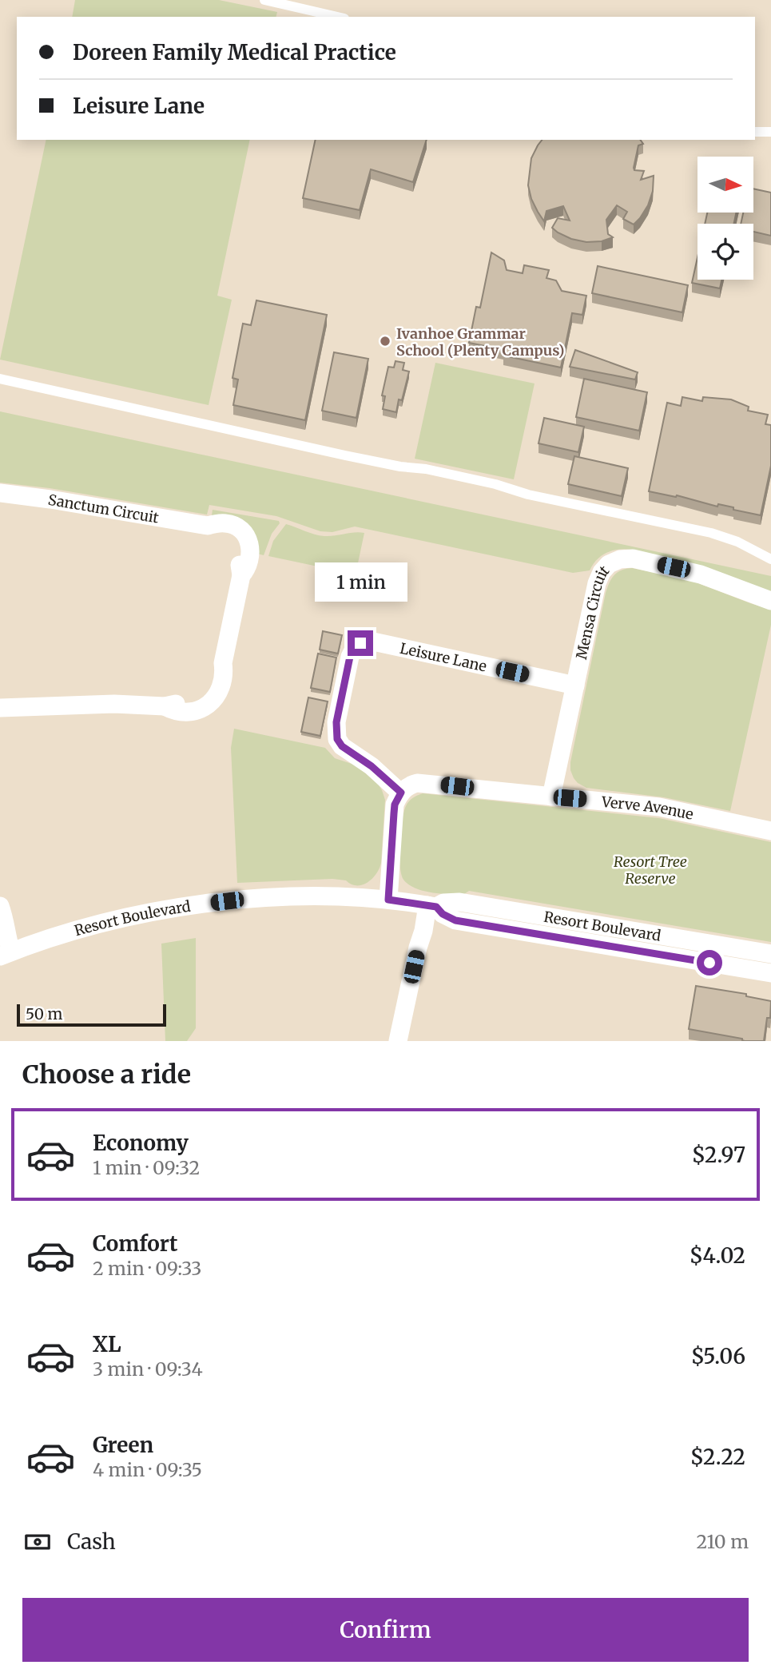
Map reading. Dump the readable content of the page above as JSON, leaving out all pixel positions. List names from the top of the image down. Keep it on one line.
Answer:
{"streets":{"street":["Sanctum Circuit","Mensa Circuit","Leisure Lane","Verve Avenue","Resort Boulevard"]},"crossings":[["Mensa Circuit","Leisure Lane"],["Mensa Circuit","Verve Avenue"],["Leisure Lane","Verve Avenue"]],"parks":["Resort Tree Reserve"],"places":["Ivanhoe Grammar School (Plenty Campus)"],"scale_bar":"50 m","north":"right","page":{"banner":["Doreen Family Medical Practice","Leisure Lane"],"bubble":"1 min","scale":"50 m","heading":"Choose a ride","list":[{"name":"Economy","note":"1 min · 09:32","value":"$2.97"},{"name":"Comfort","note":"2 min · 09:33","value":"$4.02"},{"name":"XL","note":"3 min · 09:34","value":"$5.06"},{"name":"Green","note":"4 min · 09:35","value":"$2.22"}],"pay":["Cash","210 m"],"buttons":"Confirm"}}
